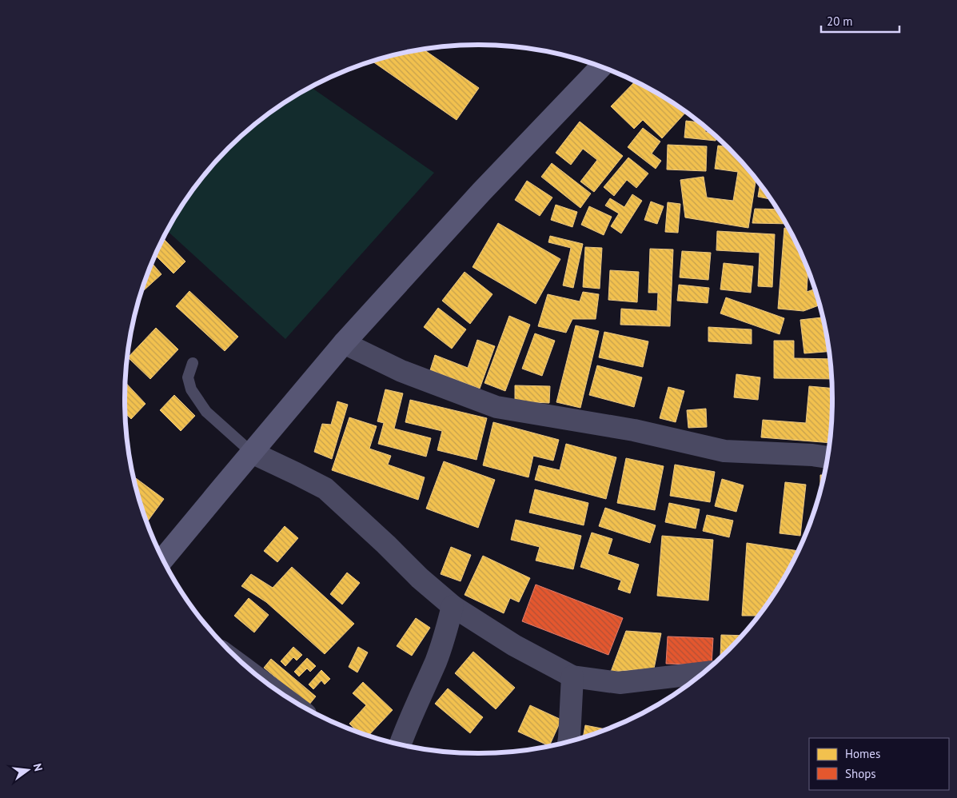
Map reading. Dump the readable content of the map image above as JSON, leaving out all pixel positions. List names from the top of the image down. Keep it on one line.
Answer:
{"legend":["Homes","Shops"],"scale_bar":"20 m","north":"right"}
